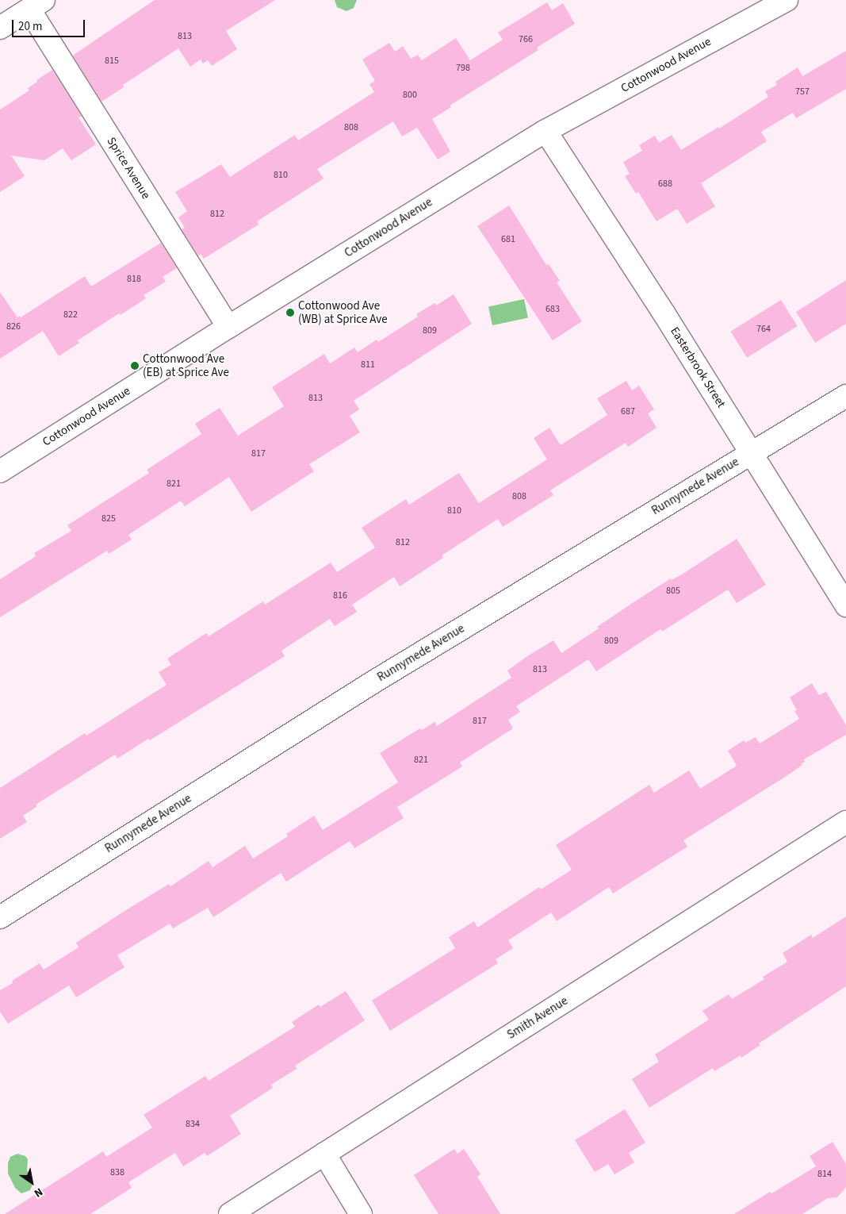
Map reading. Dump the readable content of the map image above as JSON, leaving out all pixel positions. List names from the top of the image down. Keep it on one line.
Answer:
{"streets":{"street":["Cottonwood Avenue","Sprice Avenue","Easterbrook Street","Runnymede Avenue","Smith Avenue"]},"crossings":[["Cottonwood Avenue","Sprice Avenue"],["Cottonwood Avenue","Easterbrook Street"],["Easterbrook Street","Runnymede Avenue"]],"places":["Cottonwood Ave (WB) at Sprice Ave","Cottonwood Ave (EB) at Sprice Ave"],"house_numbers":["813","766","815","798","757","800","808","810","688","812","681","818","683","822","826","764","809","811","813","687","817","821","808","810","825","812","805","816","809","813","817","821","834","838","814"],"scale_bar":"20 m","north":"bottom right"}
